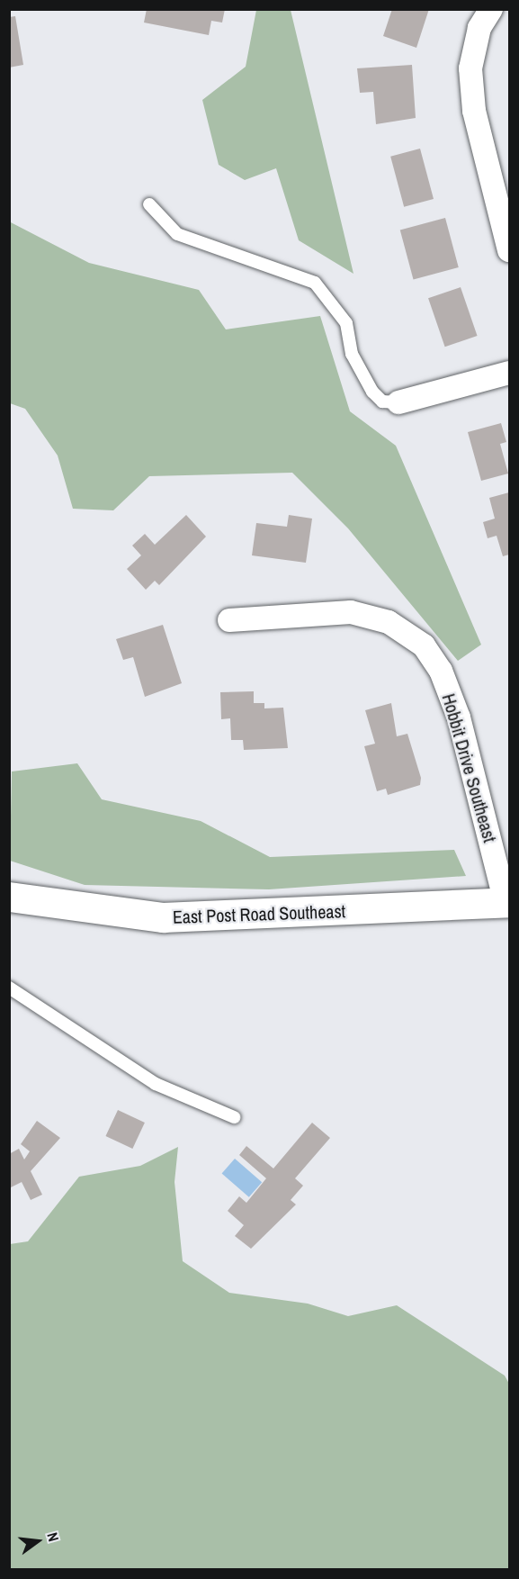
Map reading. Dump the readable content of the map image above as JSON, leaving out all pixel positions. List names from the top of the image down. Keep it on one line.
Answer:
{"streets":{"main road":["East Post Road Southeast"],"street":["Hobbit Drive Southeast"]},"crossings":[["Hobbit Drive Southeast","East Post Road Southeast"]],"north":"right"}
